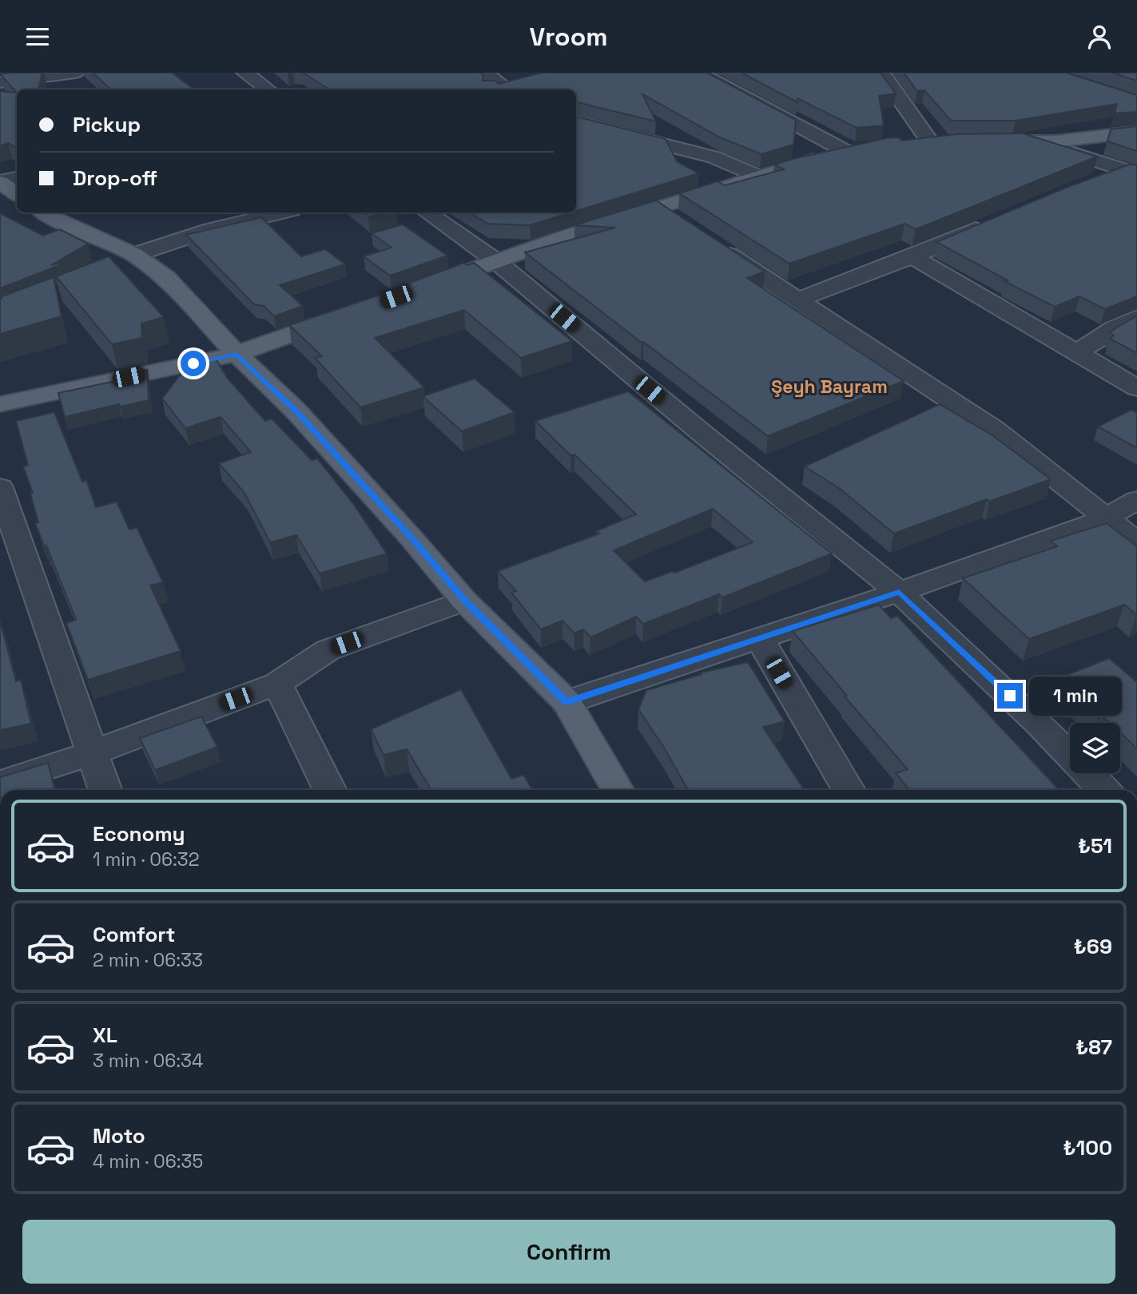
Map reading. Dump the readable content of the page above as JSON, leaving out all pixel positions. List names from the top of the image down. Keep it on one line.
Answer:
{"districts":["Şeyh Bayram"],"page":{"header":"Vroom","banner":["Pickup","Drop-off"],"bubble":"1 min","list":[{"name":"Economy","note":"1 min · 06:32","value":"₺51"},{"name":"Comfort","note":"2 min · 06:33","value":"₺69"},{"name":"XL","note":"3 min · 06:34","value":"₺87"},{"name":"Moto","note":"4 min · 06:35","value":"₺100"}],"buttons":"Confirm"}}
